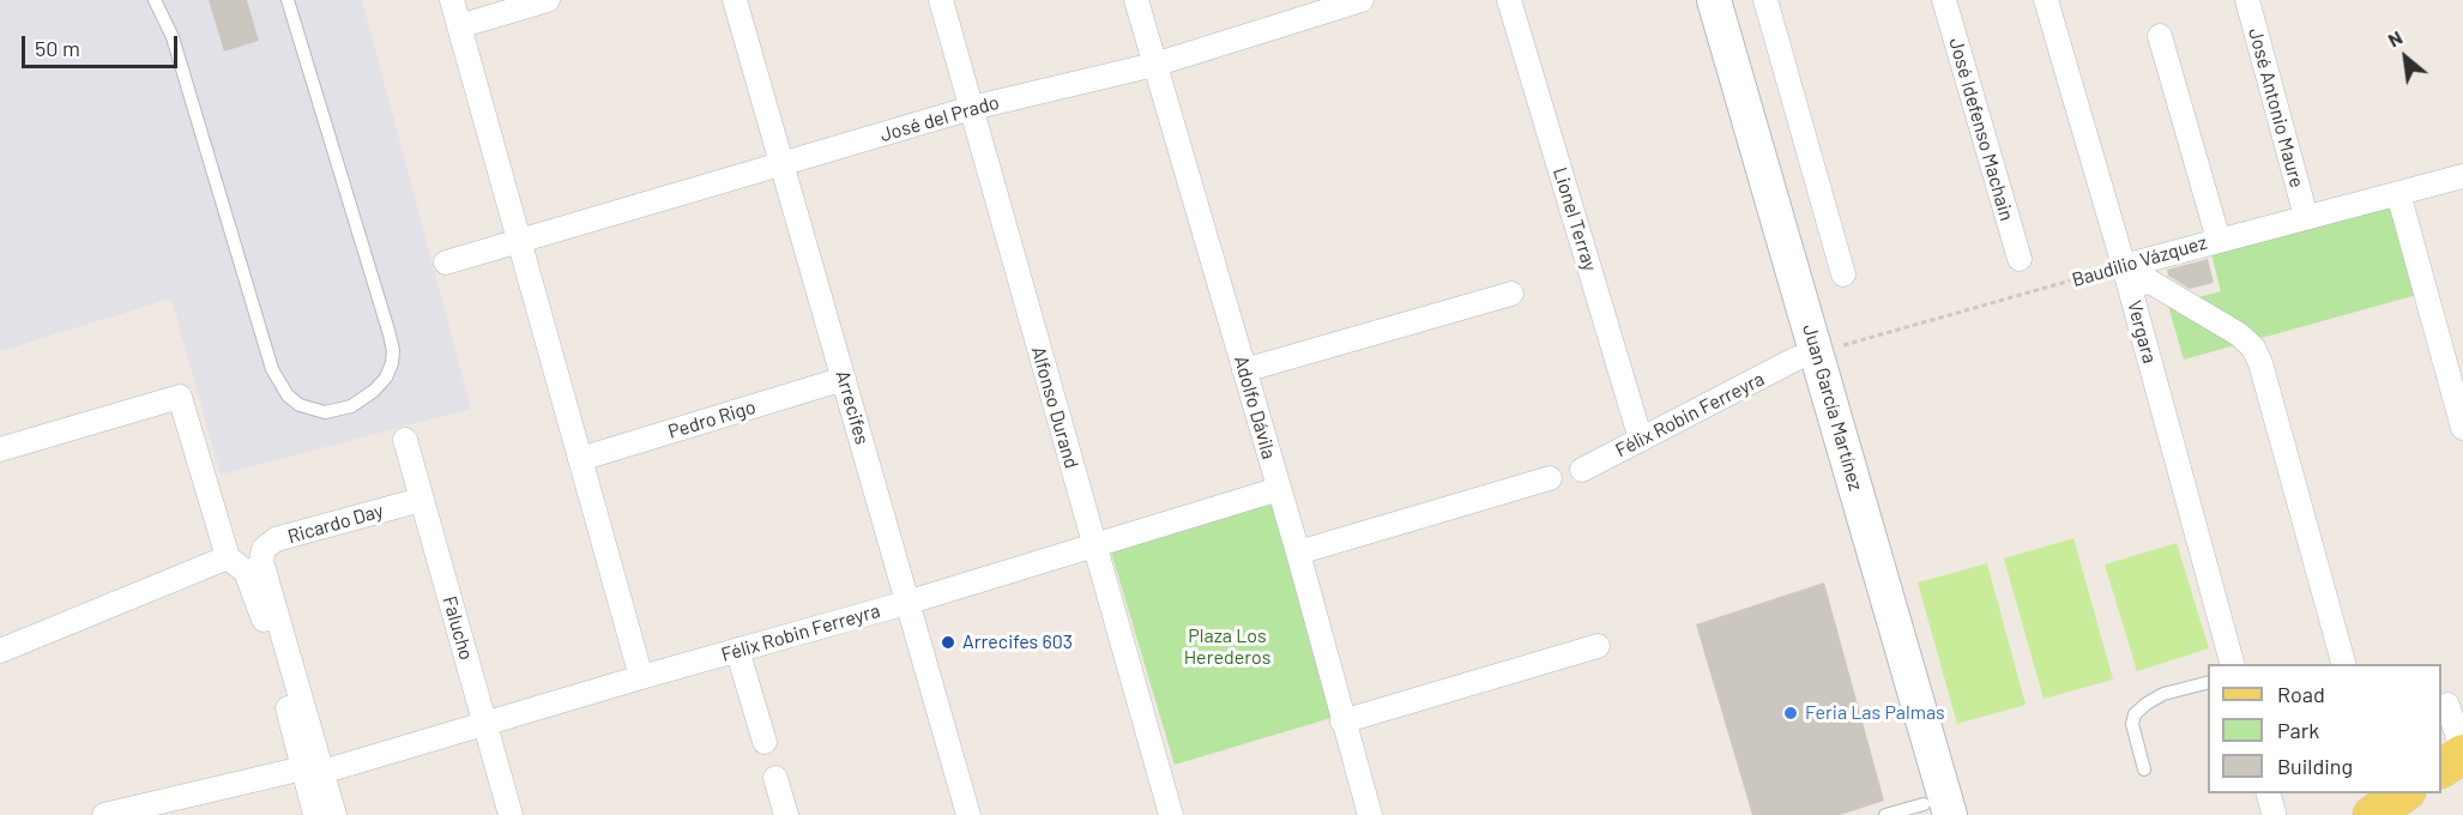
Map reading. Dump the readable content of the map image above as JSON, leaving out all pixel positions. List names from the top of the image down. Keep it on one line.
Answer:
{"streets":{"main road":["Juan García Martínez"],"street":["José Antonio Maure","José del Prado","José Idefenso Machain","Lionel Terray","Baudilio Vázquez","Vergara","Arrecifes","Alfonso Durand","Adolfo Dávila","Félix Robin Ferreyra","Pedro Rigo","Ricardo Day","Falucho"]},"crossings":[["José Antonio Maure","Baudilio Vázquez"],["José del Prado","Arrecifes"],["José del Prado","Alfonso Durand"],["José del Prado","Adolfo Dávila"],["Lionel Terray","Félix Robin Ferreyra"],["Baudilio Vázquez","Vergara"],["Baudilio Vázquez","Juan García Martínez"],["Baudilio Vázquez","Félix Robin Ferreyra"],["Arrecifes","Félix Robin Ferreyra"],["Arrecifes","Pedro Rigo"],["Alfonso Durand","Félix Robin Ferreyra"],["Adolfo Dávila","Félix Robin Ferreyra"],["Juan García Martínez","Félix Robin Ferreyra"],["Félix Robin Ferreyra","Ricardo Day"],["Félix Robin Ferreyra","Falucho"],["Ricardo Day","Falucho"]],"parks":["Plaza Los Herederos"],"places":["Arrecifes 603","Feria Las Palmas"],"legend":["Road","Park","Building"],"scale_bar":"50 m","north":"top left"}
